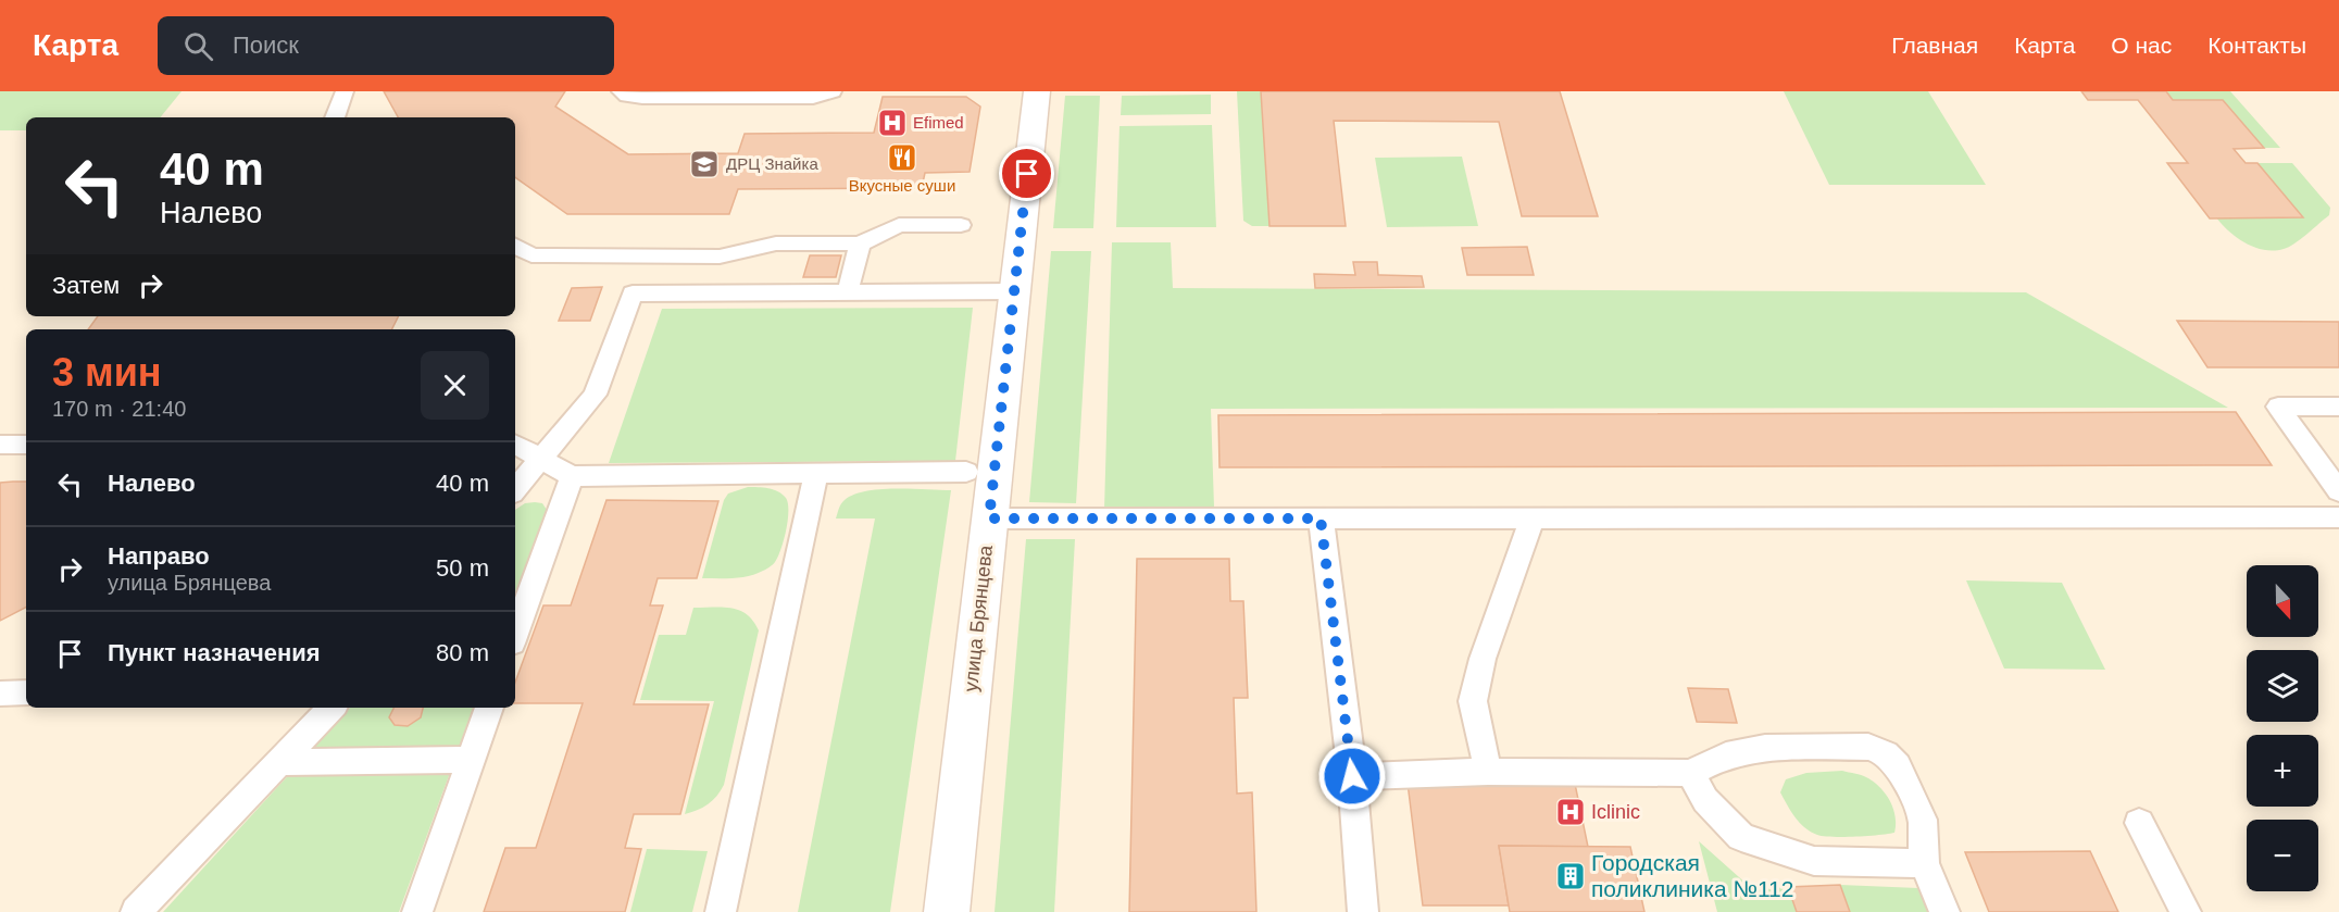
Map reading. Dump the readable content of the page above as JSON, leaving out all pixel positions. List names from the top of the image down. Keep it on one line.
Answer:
{"streets":{"street":["улица Брянцева"]},"places":{"hospital":["Efimed","Iclinic"],"restaurant":["Вкусные суши"],"school or university":["ДРЦ Знайка"],"building":["Городская поликлиника №112"]},"north":"bottom","page":{"header":"Карта","search":"Поиск","nav":["Главная","Карта","О нас","Контакты"],"turn":["40 m","Налево"],"then":"Затем","heading":["3 мин","170 m · 21:40"],"list":[{"name":"Налево","value":"40 m"},{"name":"Направо","note":"улица Брянцева","value":"50 m"},{"name":"Пункт назначения","value":"80 m"}],"map_buttons":["+","−"]}}
